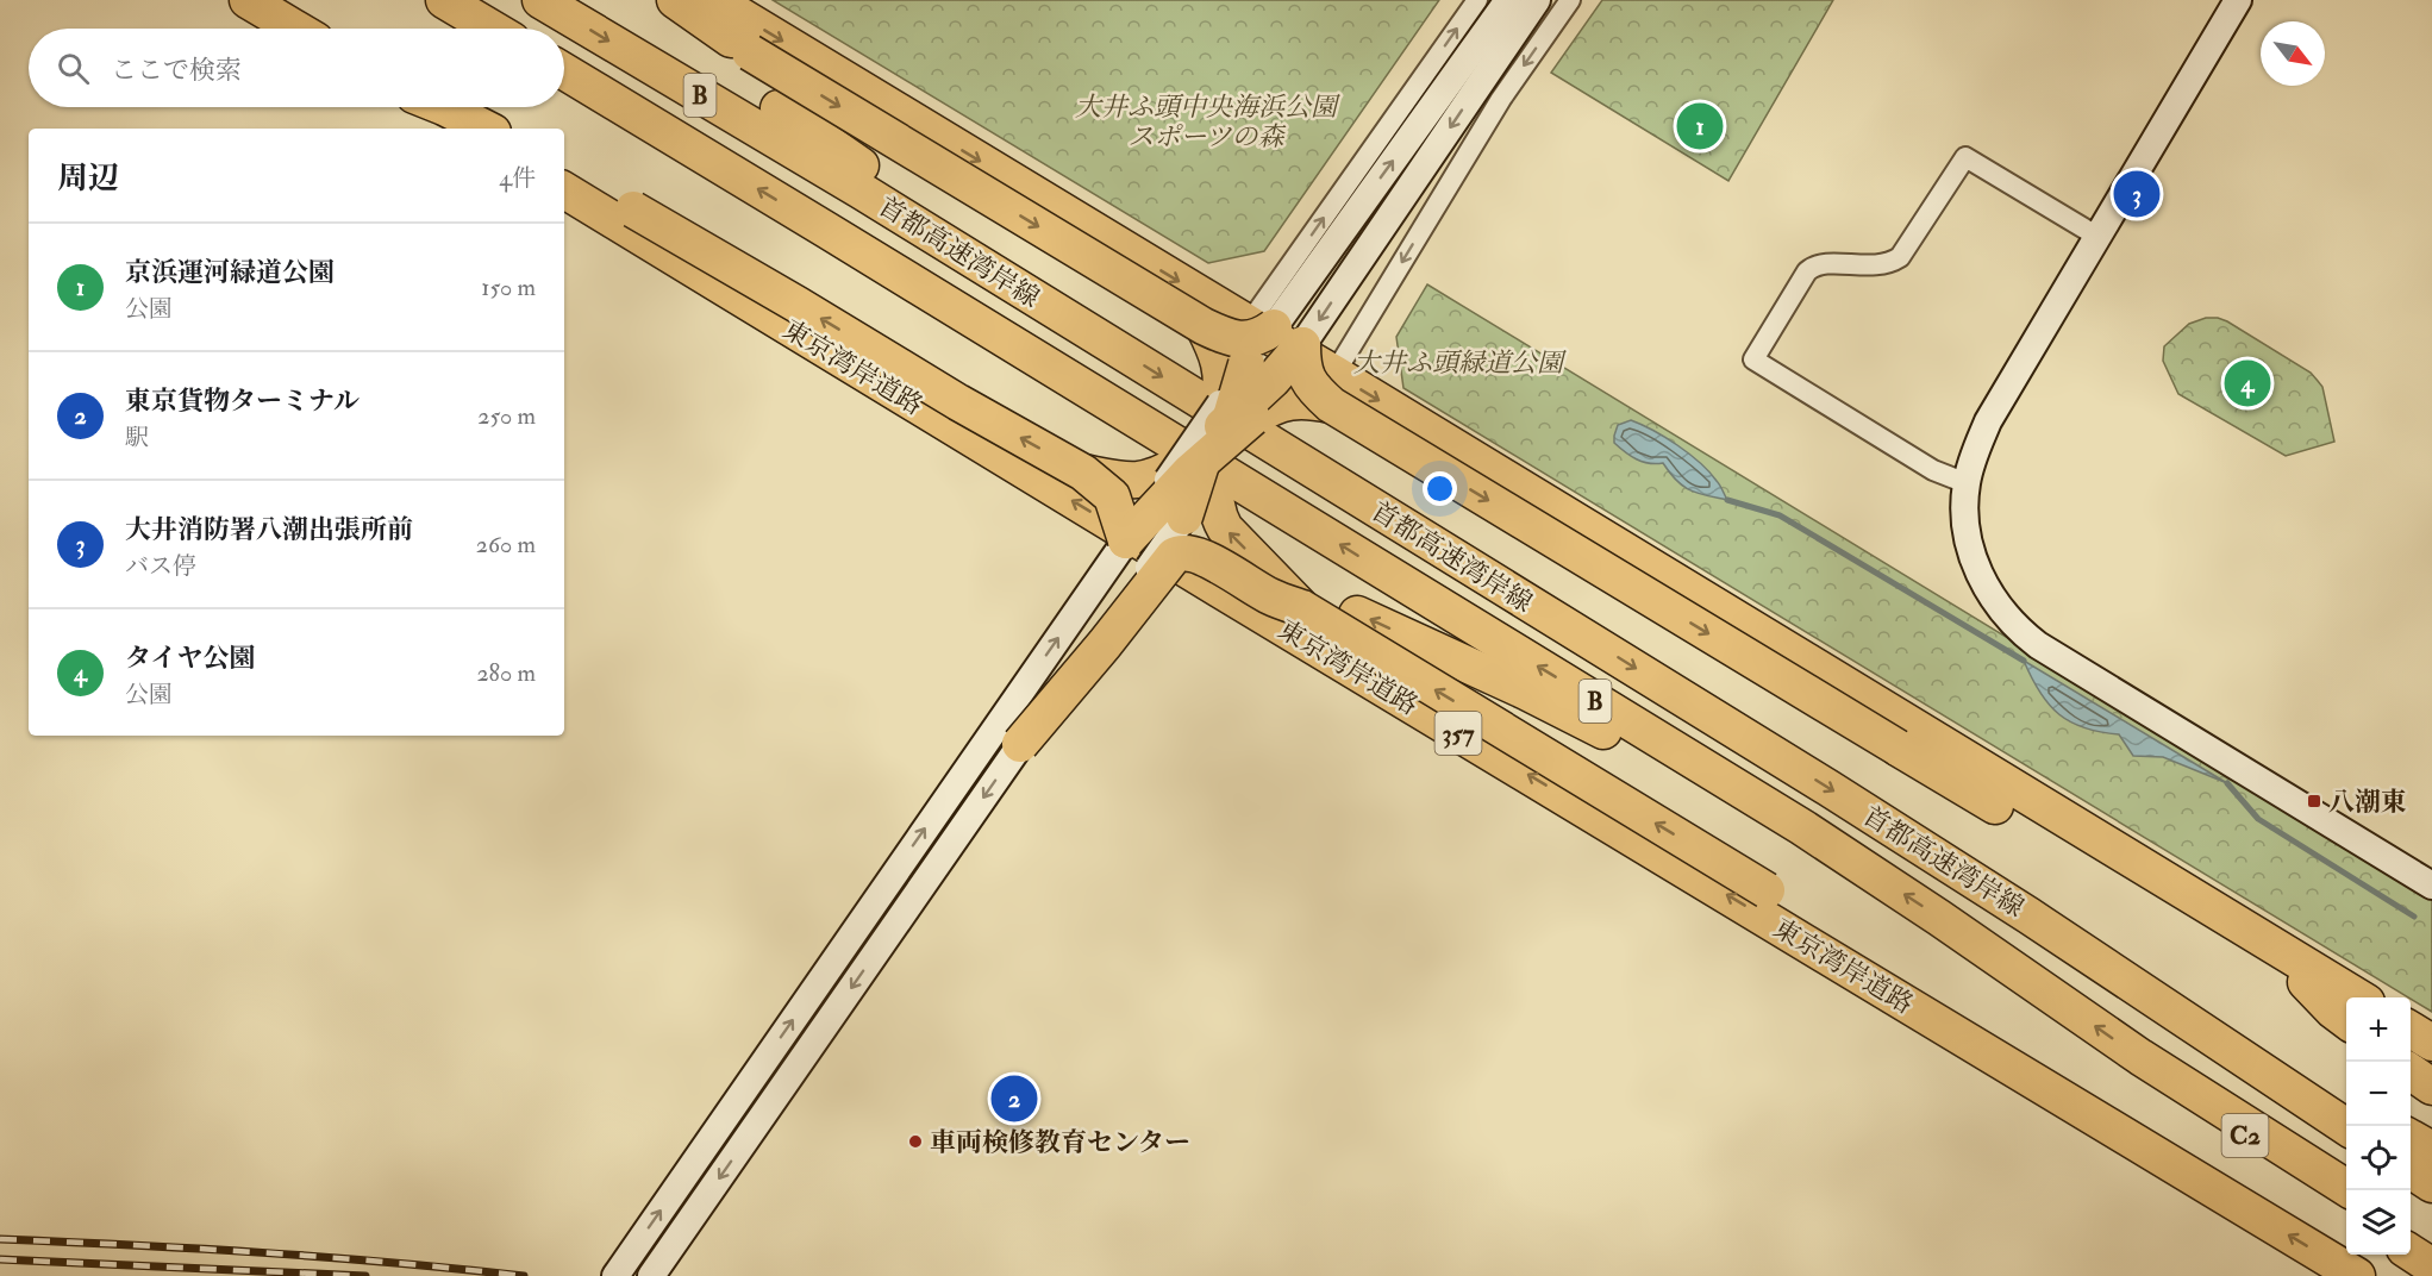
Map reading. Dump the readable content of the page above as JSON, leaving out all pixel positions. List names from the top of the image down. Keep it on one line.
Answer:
{"streets":{"highway":["B","首都高速湾岸線","東京湾岸道路","357","C2"]},"crossings":[["首都高速湾岸線","C2"]],"parks":["大井ふ頭中央海浜公園 スポーツの森","大井ふ頭緑道公園"],"places":{"transit":["八潮東"],"other":["車両検修教育センター"]},"north":"bottom right","page":{"search":"ここで検索","pins":["1","3","4","2"],"heading":["周辺","4件"],"list":[{"mark":"1","name":"京浜運河緑道公園","note":"公園","value":"150 m"},{"mark":"2","name":"東京貨物ターミナル","note":"駅","value":"250 m"},{"mark":"3","name":"大井消防署八潮出張所前","note":"バス停","value":"260 m"},{"mark":"4","name":"タイヤ公園","note":"公園","value":"280 m"}],"map_buttons":["+","−"]}}
